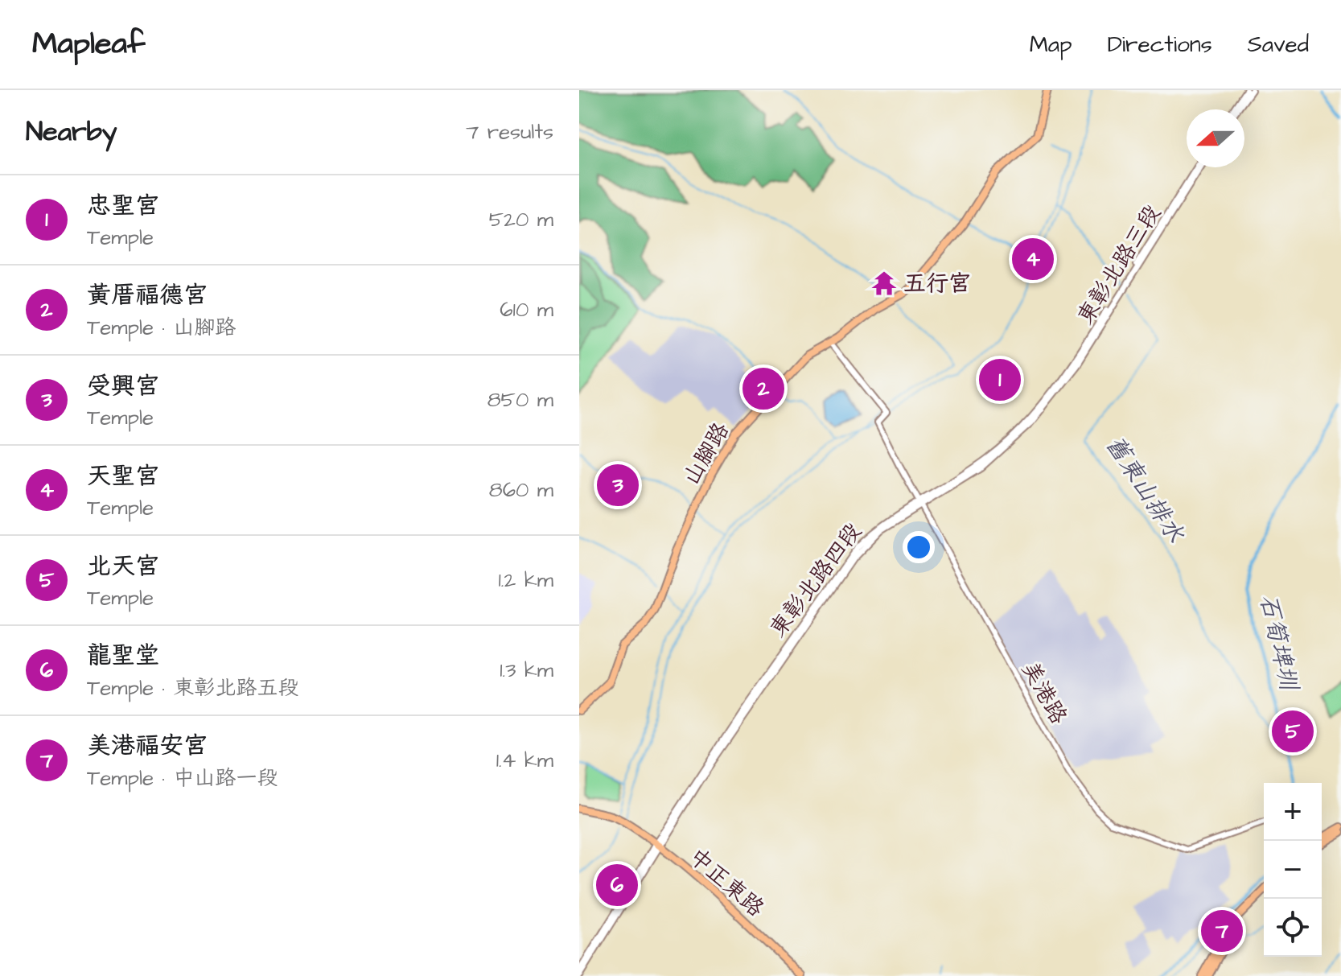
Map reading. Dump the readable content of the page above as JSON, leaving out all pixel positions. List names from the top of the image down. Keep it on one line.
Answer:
{"streets":{"main road":["山腳路","中正東路"],"street":["東彰北路三段","東彰北路四段","美港路"]},"crossings":[["東彰北路三段","東彰北路四段"],["山腳路","美港路"],["東彰北路四段","美港路"],["東彰北路四段","中正東路"]],"water":["舊東山排水","石筍埤圳"],"places":{"temple":["五行宮"]},"north":"left","page":{"header":"Mapleaf","nav":["Map","Directions","Saved"],"heading":["Nearby","7 results"],"list":[{"mark":"1","name":"忠聖宮","note":"Temple","value":"520 m"},{"mark":"2","name":"黃厝福德宮","note":"Temple · 山腳路","value":"610 m"},{"mark":"3","name":"受興宮","note":"Temple","value":"850 m"},{"mark":"4","name":"天聖宮","note":"Temple","value":"860 m"},{"mark":"5","name":"北天宮","note":"Temple","value":"1.2 km"},{"mark":"6","name":"龍聖堂","note":"Temple · 東彰北路五段","value":"1.3 km"},{"mark":"7","name":"美港福安宮","note":"Temple · 中山路一段","value":"1.4 km"}],"pins":["4","1","2","3","5","6","7"],"map_buttons":["+","−"]}}
